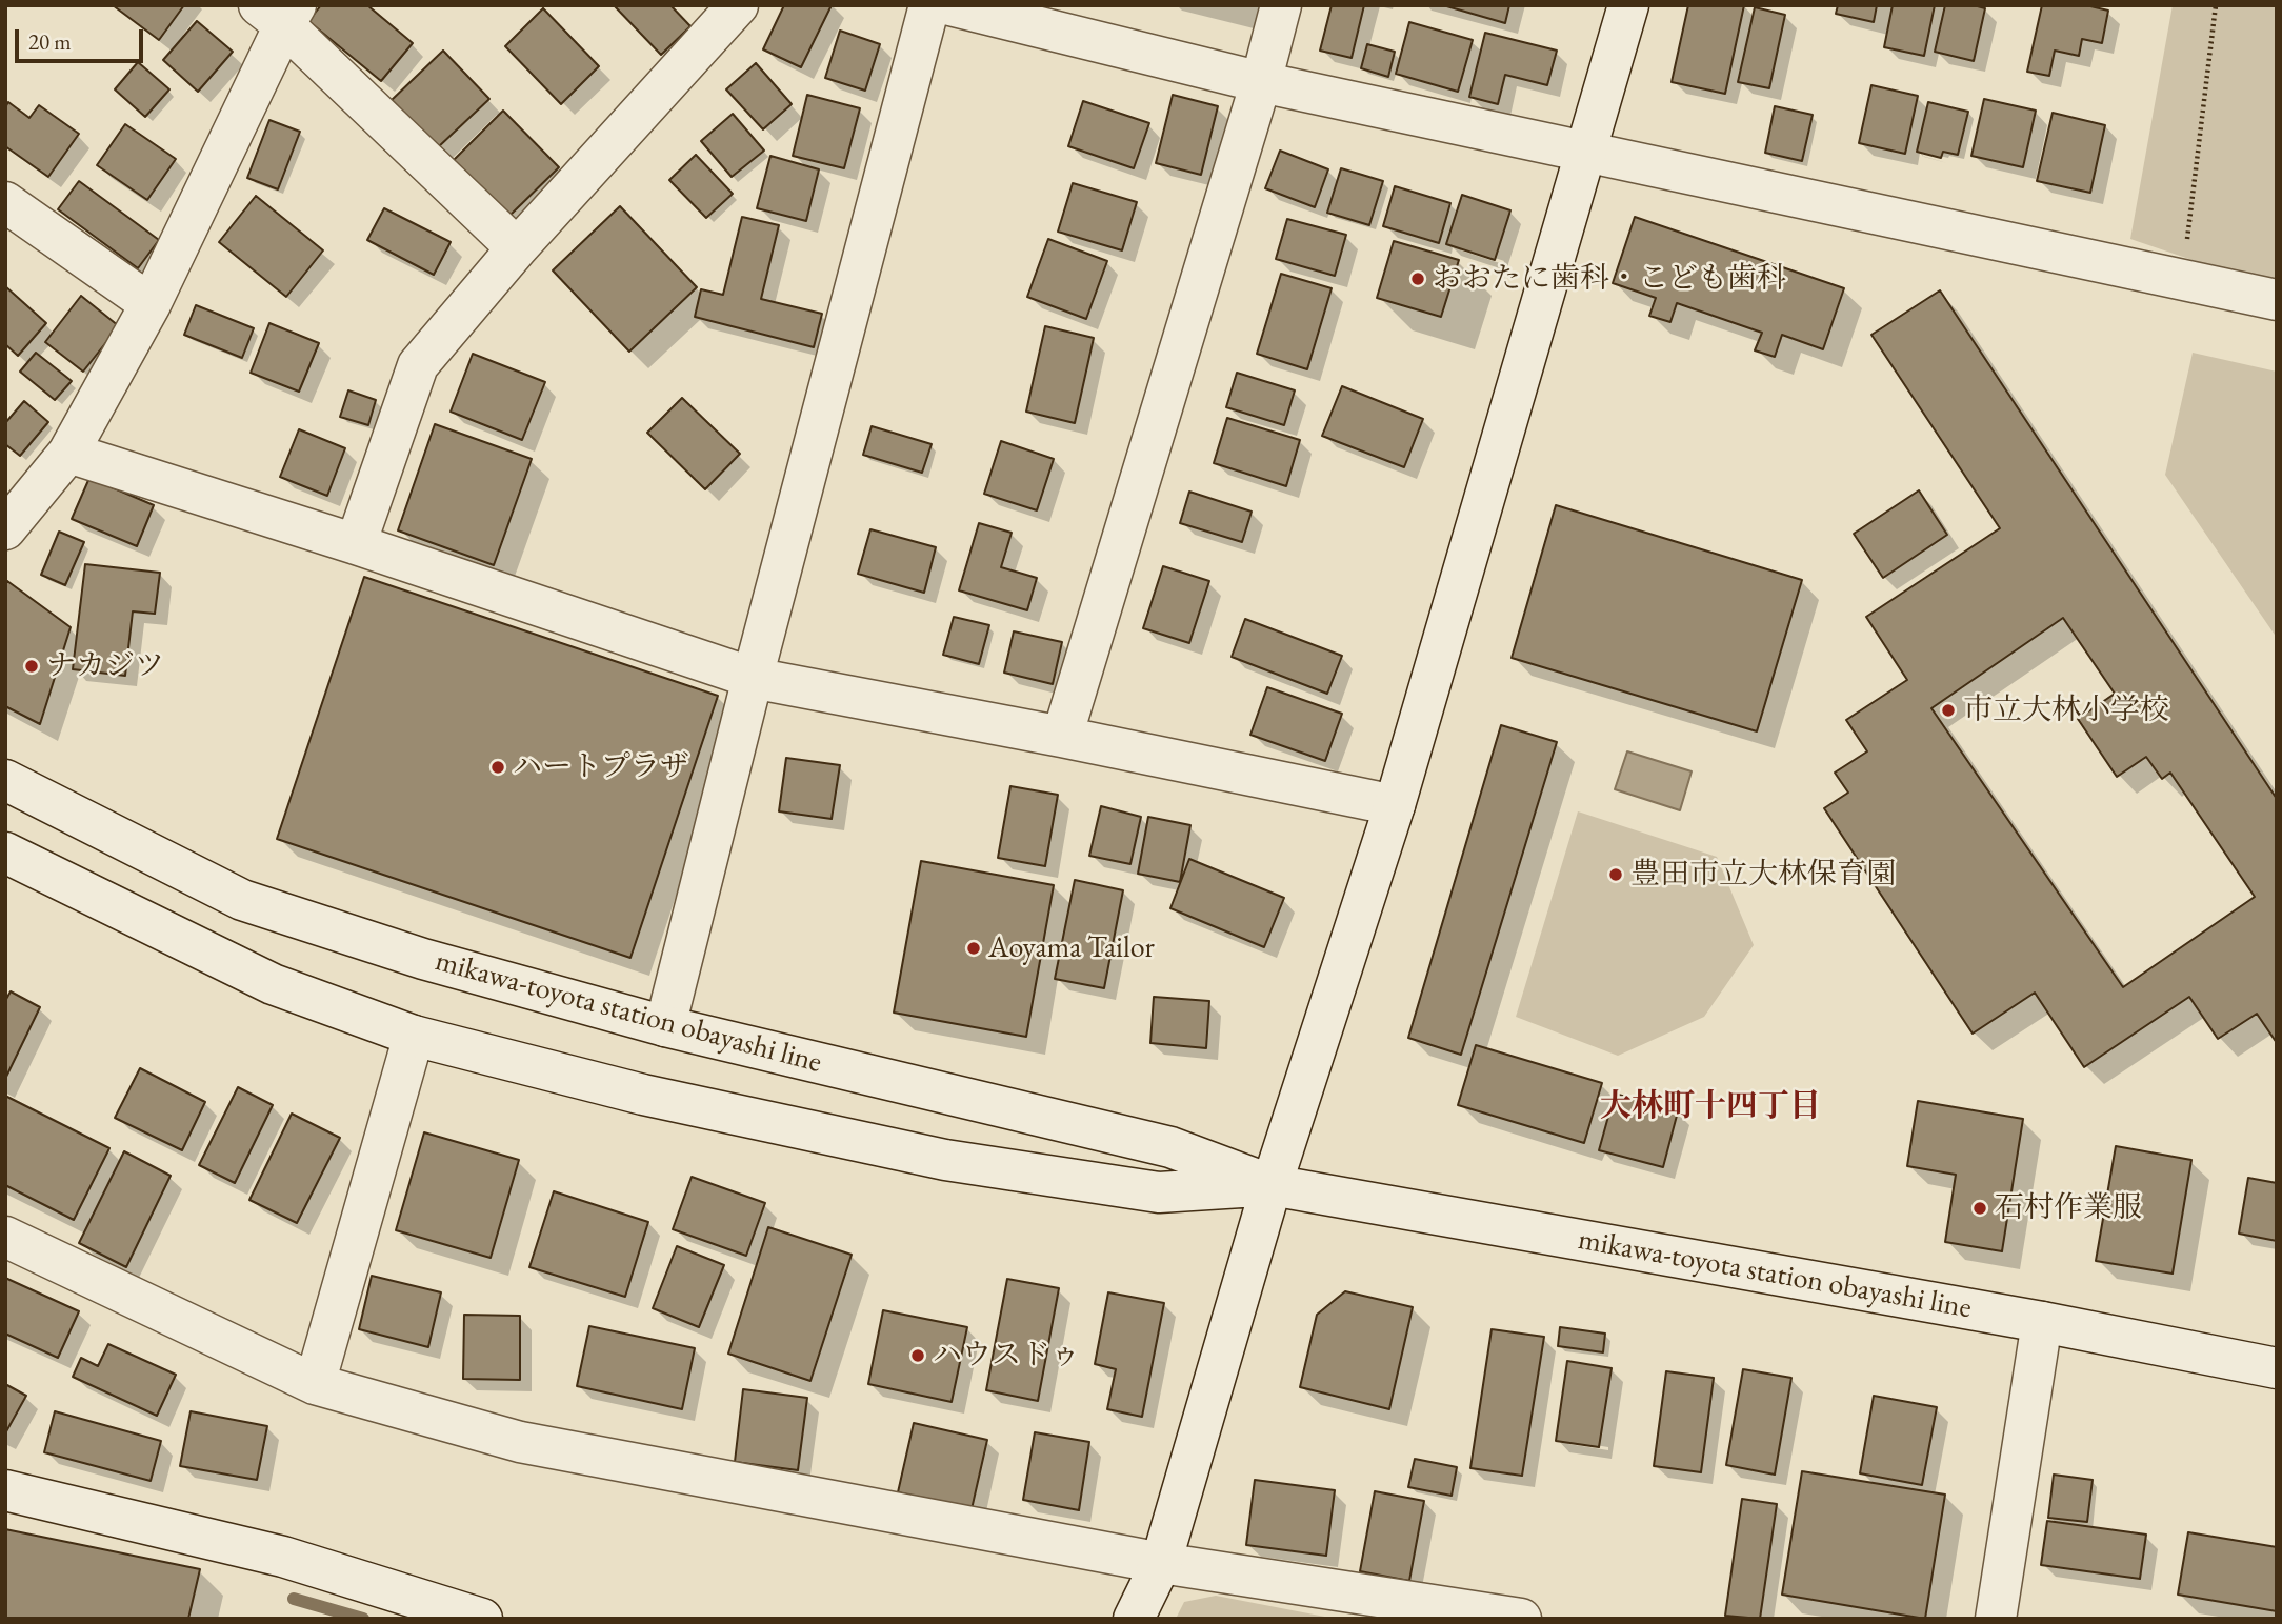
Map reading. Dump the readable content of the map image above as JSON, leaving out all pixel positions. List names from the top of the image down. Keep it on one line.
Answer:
{"streets":{"street":["mikawa-toyota station obayashi line"]},"districts":["大林町十四丁目"],"places":["おおたに歯科・こども歯科","ナカジツ","市立大林小学校","ハートプラザ","豊田市立大林保育園","Aoyama Tailor","石村作業服","ハウスドゥ"],"scale_bar":"20 m"}
